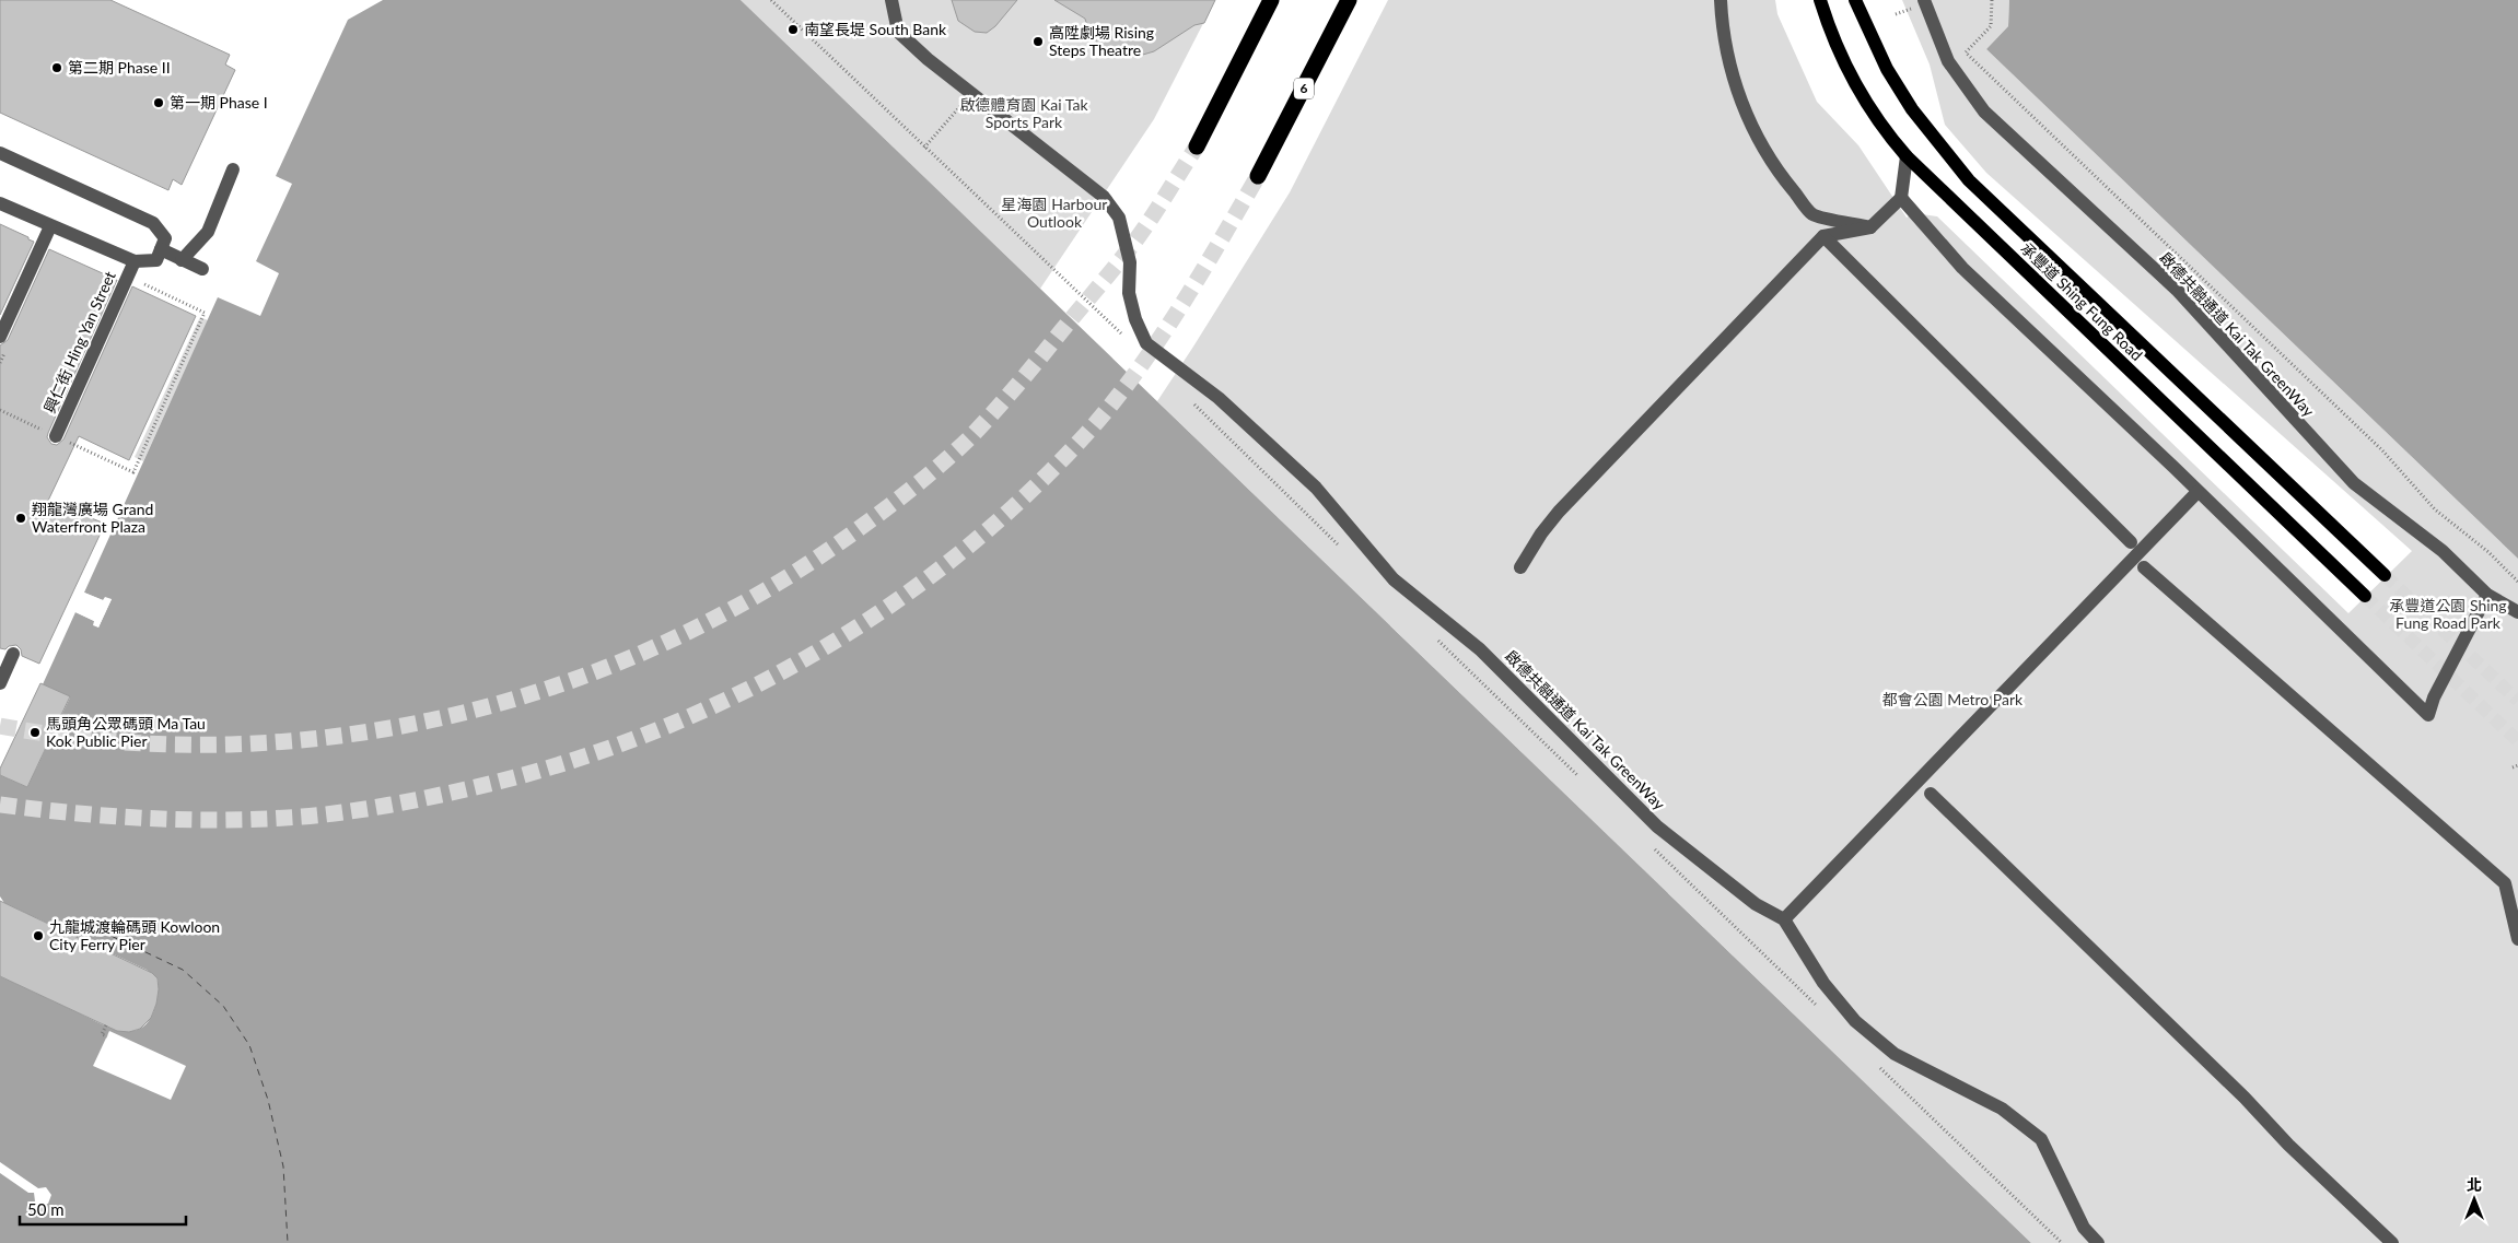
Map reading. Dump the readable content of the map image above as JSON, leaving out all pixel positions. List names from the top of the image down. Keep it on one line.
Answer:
{"streets":{"highway":["6"],"main road":["承豐道 Shing Fung Road"],"street":["啟德共融通道 Kai Tak GreenWay","興仁街 Hing Yan Street"]},"parks":["啟德體育園 Kai Tak Sports Park","星海園 Harbour Outlook","承豐道公園 Shing Fung Road Park","都會公園 Metro Park"],"places":["南望長堤 South Bank","高陞劇場 Rising Steps Theatre","第二期 Phase II","第一期 Phase I","翔龍灣廣場 Grand Waterfront Plaza","馬頭角公眾碼頭 Ma Tau Kok Public Pier","九龍城渡輪碼頭 Kowloon City Ferry Pier"],"scale_bar":"50 m","north":"top"}
